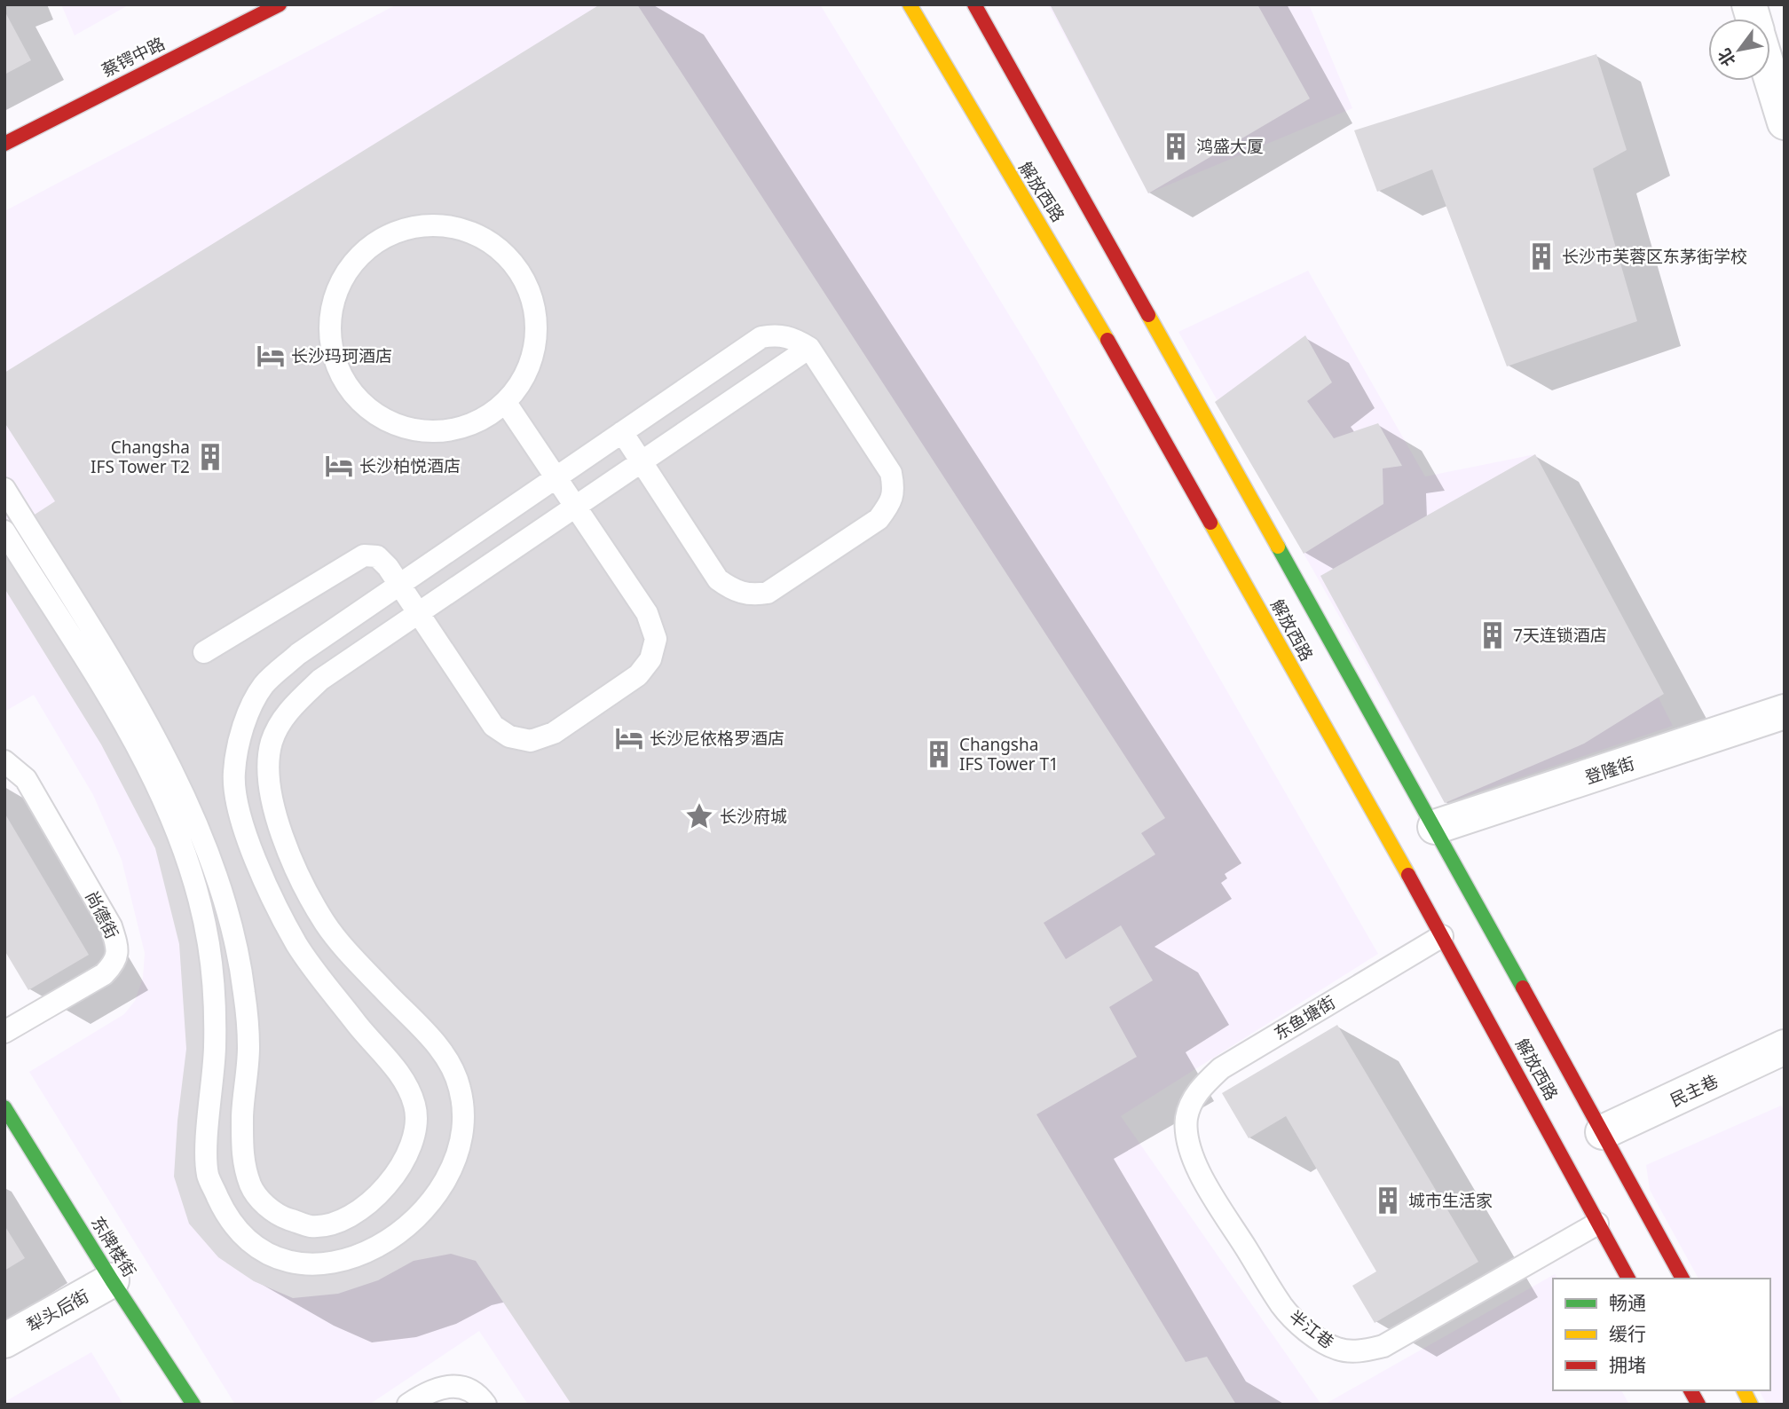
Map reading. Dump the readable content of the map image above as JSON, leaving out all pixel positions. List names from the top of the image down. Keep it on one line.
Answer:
{"streets":{"main road":["蔡锷中路","解放西路","东牌楼街"],"street":["登隆街","民主巷","犁头后街"],"lane":["尚德街","东鱼塘街","半江巷"]},"crossings":[["解放西路","登隆街"],["解放西路","东鱼塘街"],["解放西路","民主巷"],["解放西路","半江巷"],["东鱼塘街","半江巷"],["东牌楼街","犁头后街"]],"places":{"building":["鸿盛大厦","长沙市芙蓉区东茅街学校","Changsha IFS Tower T2","7天连锁酒店","Changsha IFS Tower T1","城市生活家"],"hotel":["长沙玛珂酒店","长沙柏悦酒店","长沙尼依格罗酒店"],"place":["长沙府城"]},"legend":["畅通","缓行","拥堵"],"north":"bottom left"}
